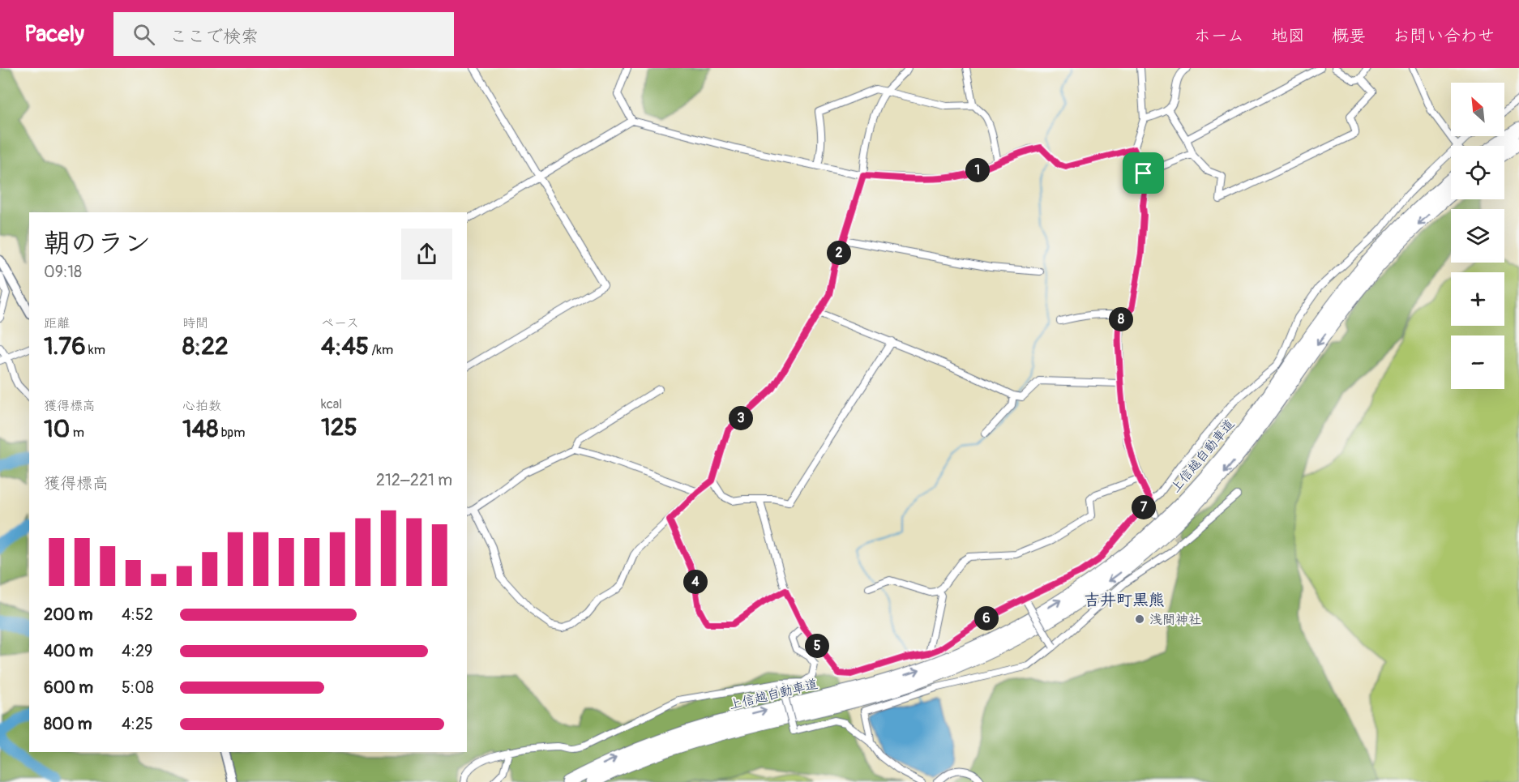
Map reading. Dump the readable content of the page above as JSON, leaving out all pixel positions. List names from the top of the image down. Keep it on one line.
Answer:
{"streets":{"highway":["上信越自動車道"]},"districts":["吉井町黒熊"],"places":["浅間神社"],"north":"top left","page":{"header":"Pacely","search":"ここで検索","nav":["ホーム","地図","概要","お問い合わせ"],"map_buttons":["+","−"],"pins":["1","2","8","3","7","4","6","5"],"heading":["朝のラン","09:18"],"stats":[["距離","1.76 km"],["時間","8:22"],["ペース","4:45 /km"],["獲得標高","10 m"],["心拍数","148 bpm"],["kcal","125"]],"chart":["獲得標高","212–221 m"],"list":[{"name":"200 m","note":"4:52"},{"name":"400 m","note":"4:29"},{"name":"600 m","note":"5:08"},{"name":"800 m","note":"4:25"}]}}
